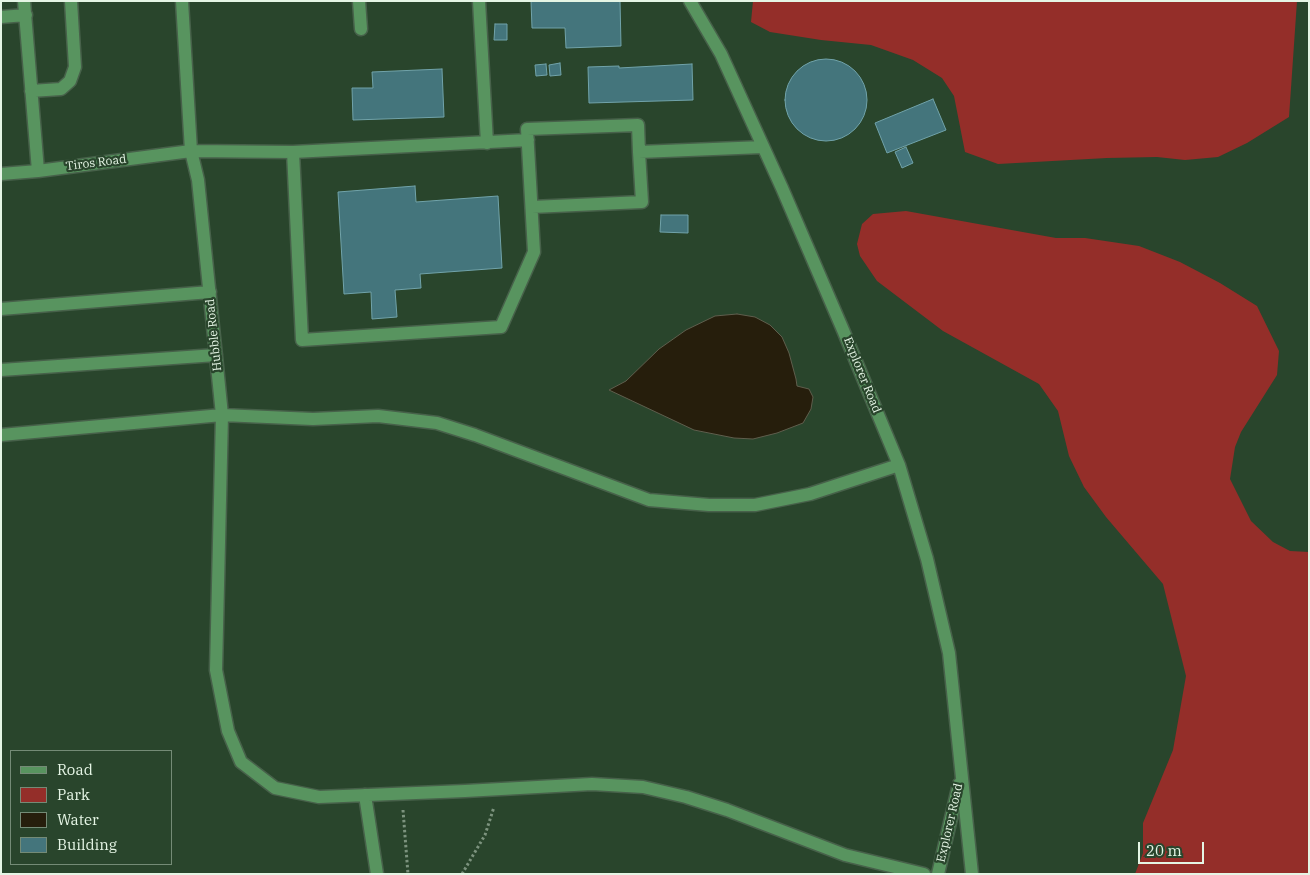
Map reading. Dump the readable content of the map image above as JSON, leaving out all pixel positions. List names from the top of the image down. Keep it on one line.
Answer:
{"streets":{"street":["Tiros Road","Hubble Road","Explorer Road"]},"crossings":[["Tiros Road","Hubble Road"]],"legend":["Road","Park","Water","Building"],"scale_bar":"20 m"}
